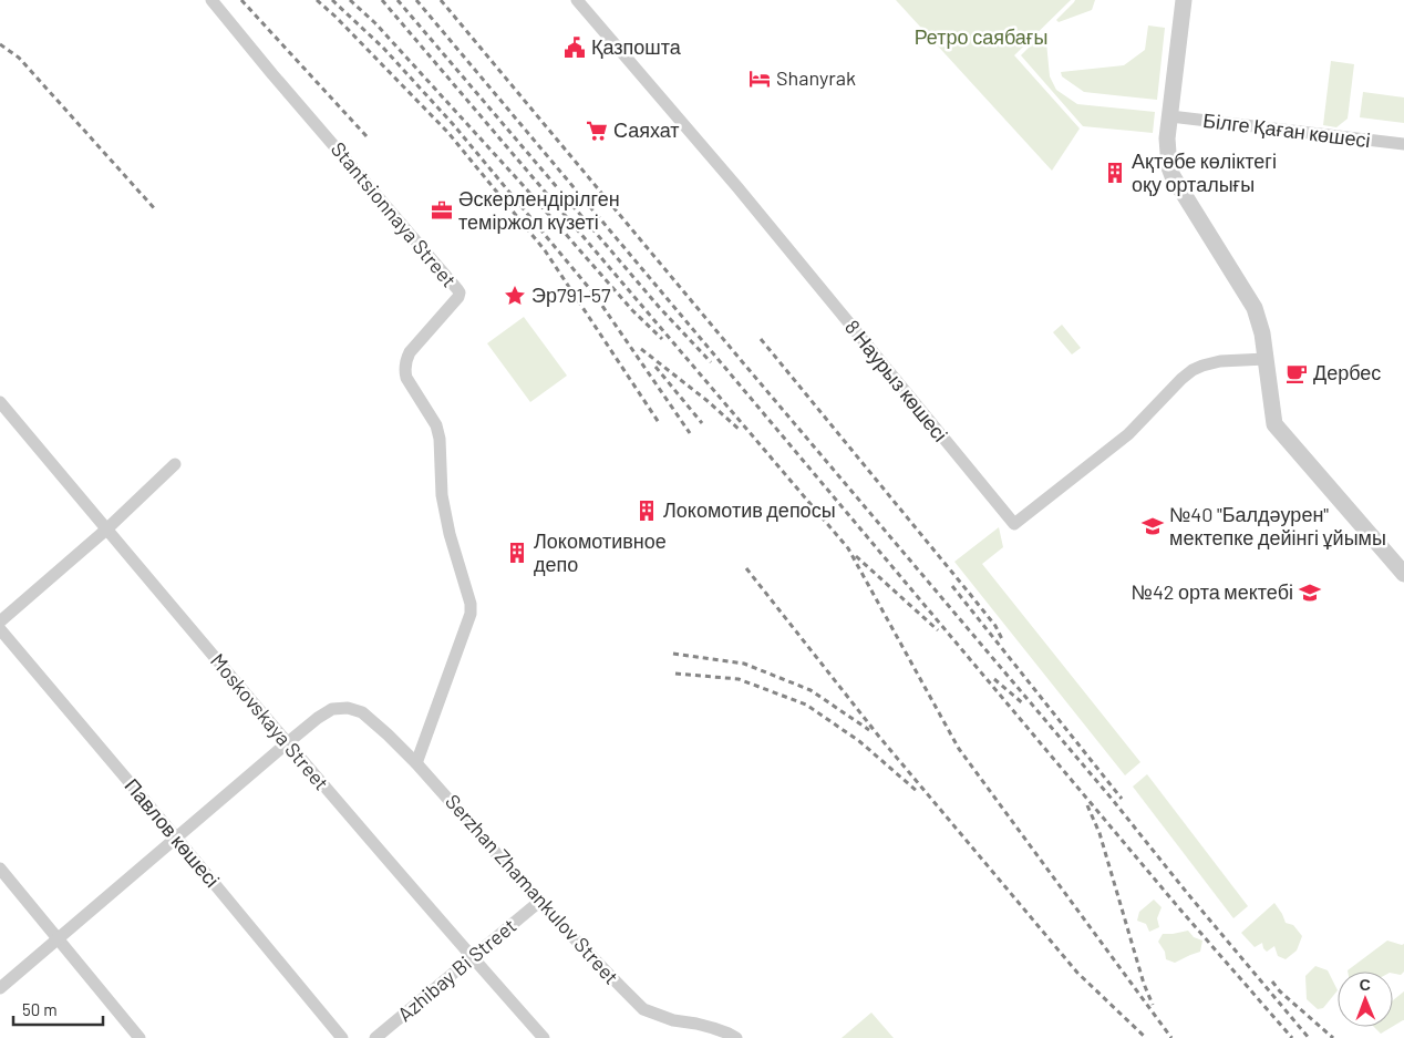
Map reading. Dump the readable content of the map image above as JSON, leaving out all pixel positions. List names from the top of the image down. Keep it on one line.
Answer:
{"streets":{"street":["Білге Қаған көшесі","Stantsionnaya Street","8 Наурыз көшесі","Moskovskaya Street","Павлов көшесі","Serzhan Zhamankulov Street","Azhibay Bi Street"]},"crossings":[["Stantsionnaya Street","Serzhan Zhamankulov Street"],["Moskovskaya Street","Serzhan Zhamankulov Street"],["Moskovskaya Street","Azhibay Bi Street"],["Serzhan Zhamankulov Street","Azhibay Bi Street"]],"parks":["Ретро саябағы"],"places":{"public building":["Қазпошта"],"hotel":["Shanyrak"],"supermarket":["Саяхат"],"building":["Ақтөбе көліктегі оқу орталығы","Локомотив депосы","Локомотивное депо"],"office":["Әскерлендірілген теміржол күзеті"],"place":["Эр791-57"],"cafe":["Дербес"],"school or university":["№40 \"Балдәурен\" мектепке дейінгі ұйымы","№42 орта мектебі"]},"scale_bar":"50 m","north":"top"}
